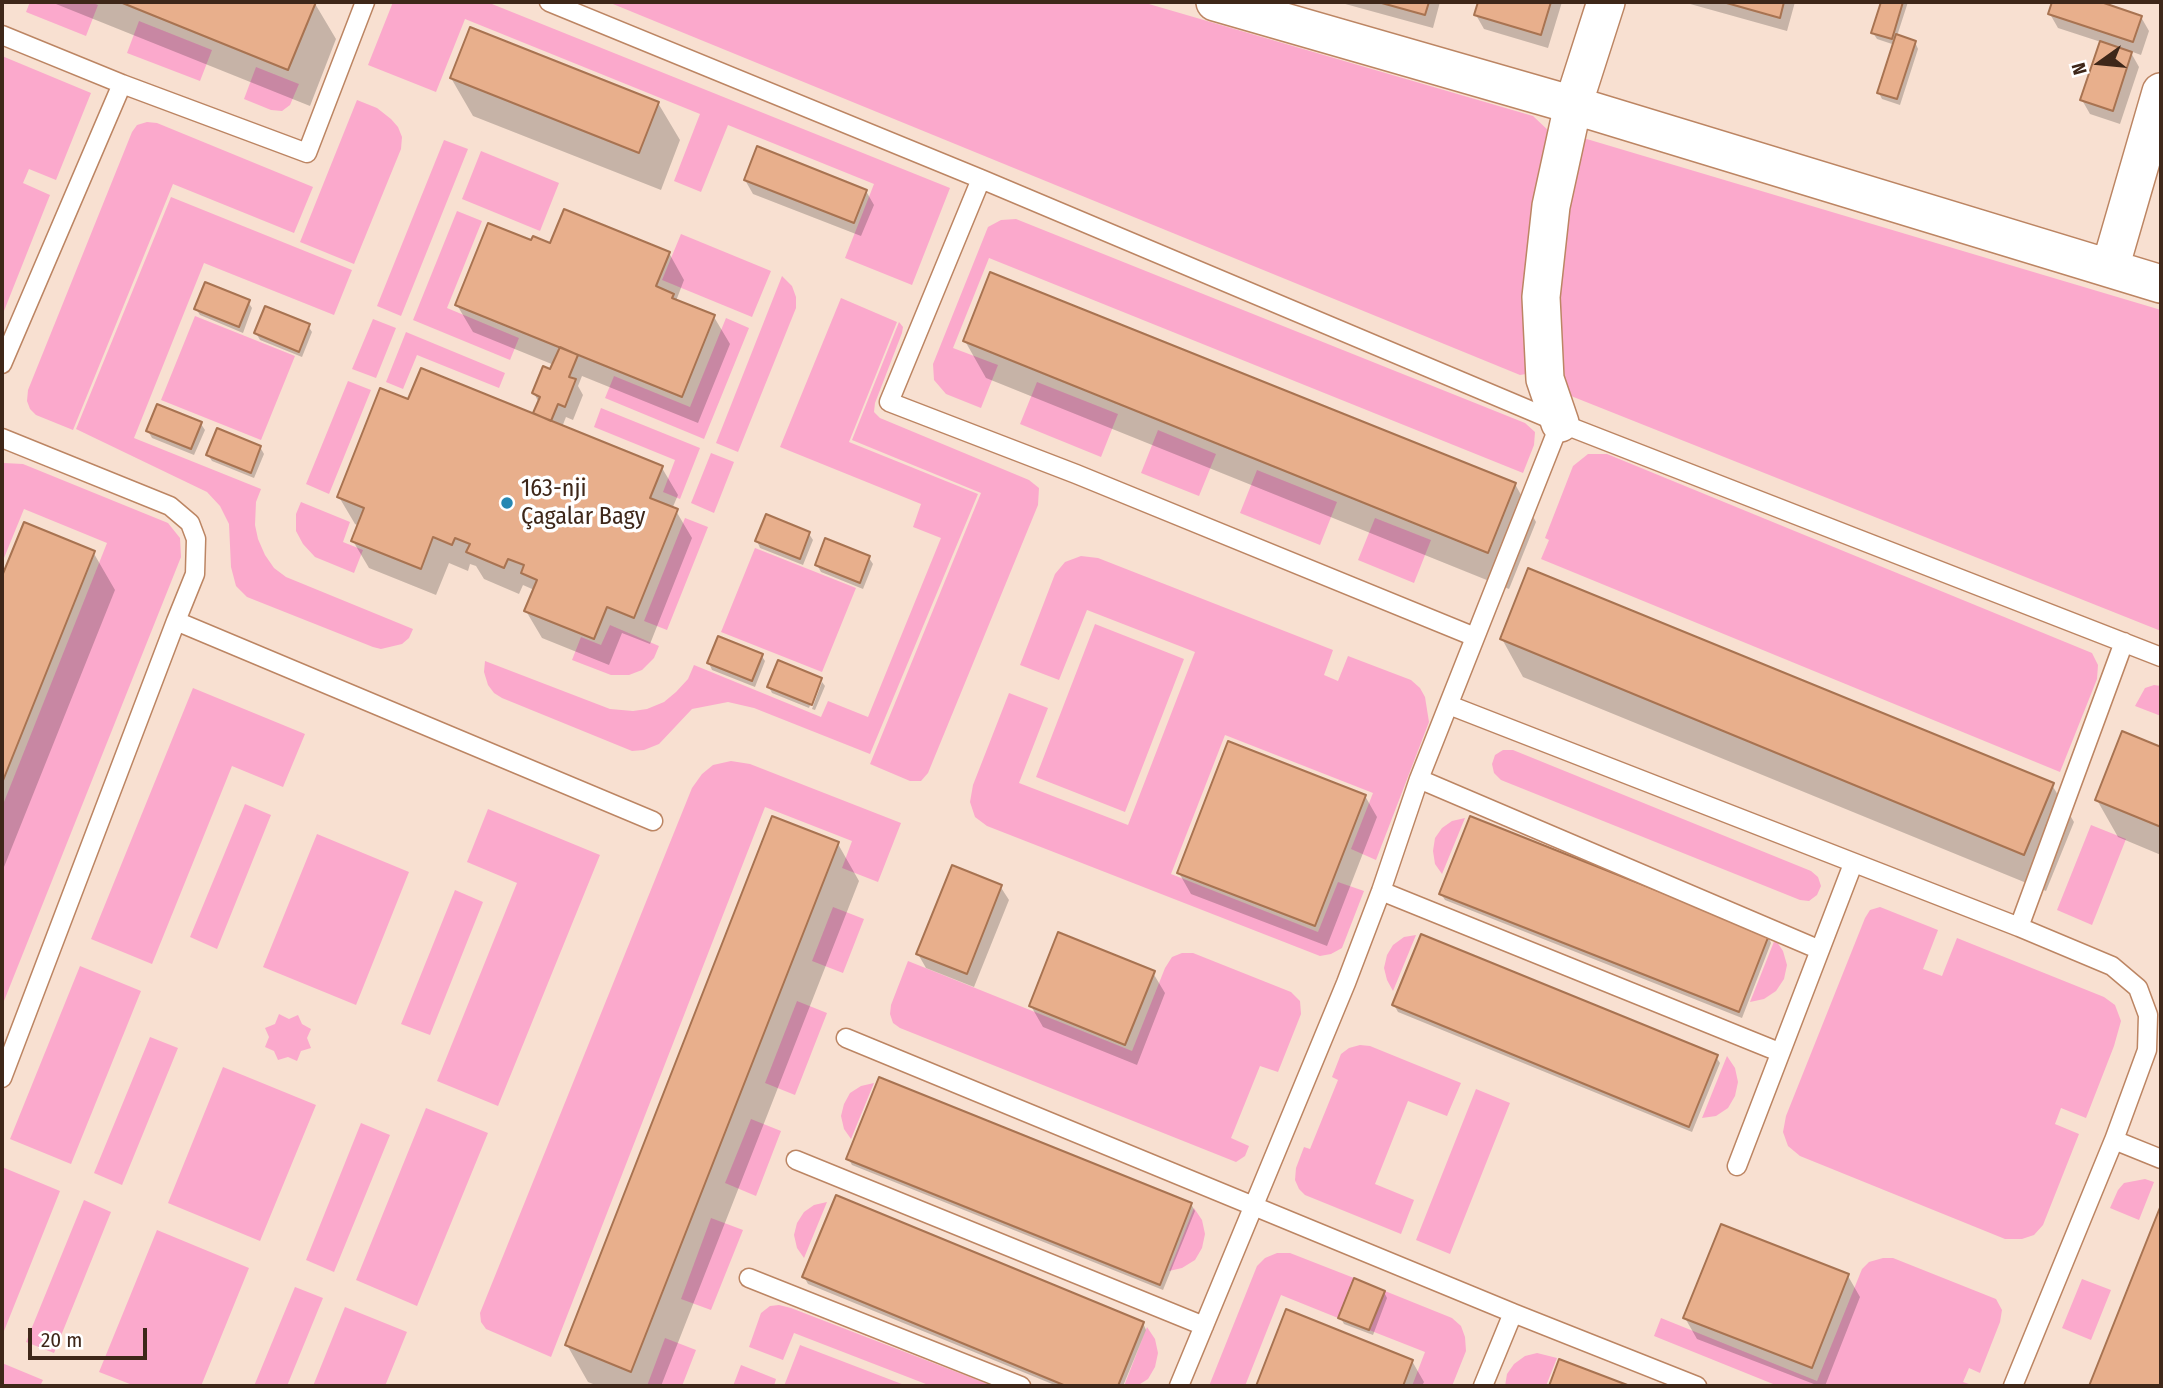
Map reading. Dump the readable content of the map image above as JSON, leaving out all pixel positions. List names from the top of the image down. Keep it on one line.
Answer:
{"places":["163-nji Çagalar Bagy"],"scale_bar":"20 m","north":"left"}
